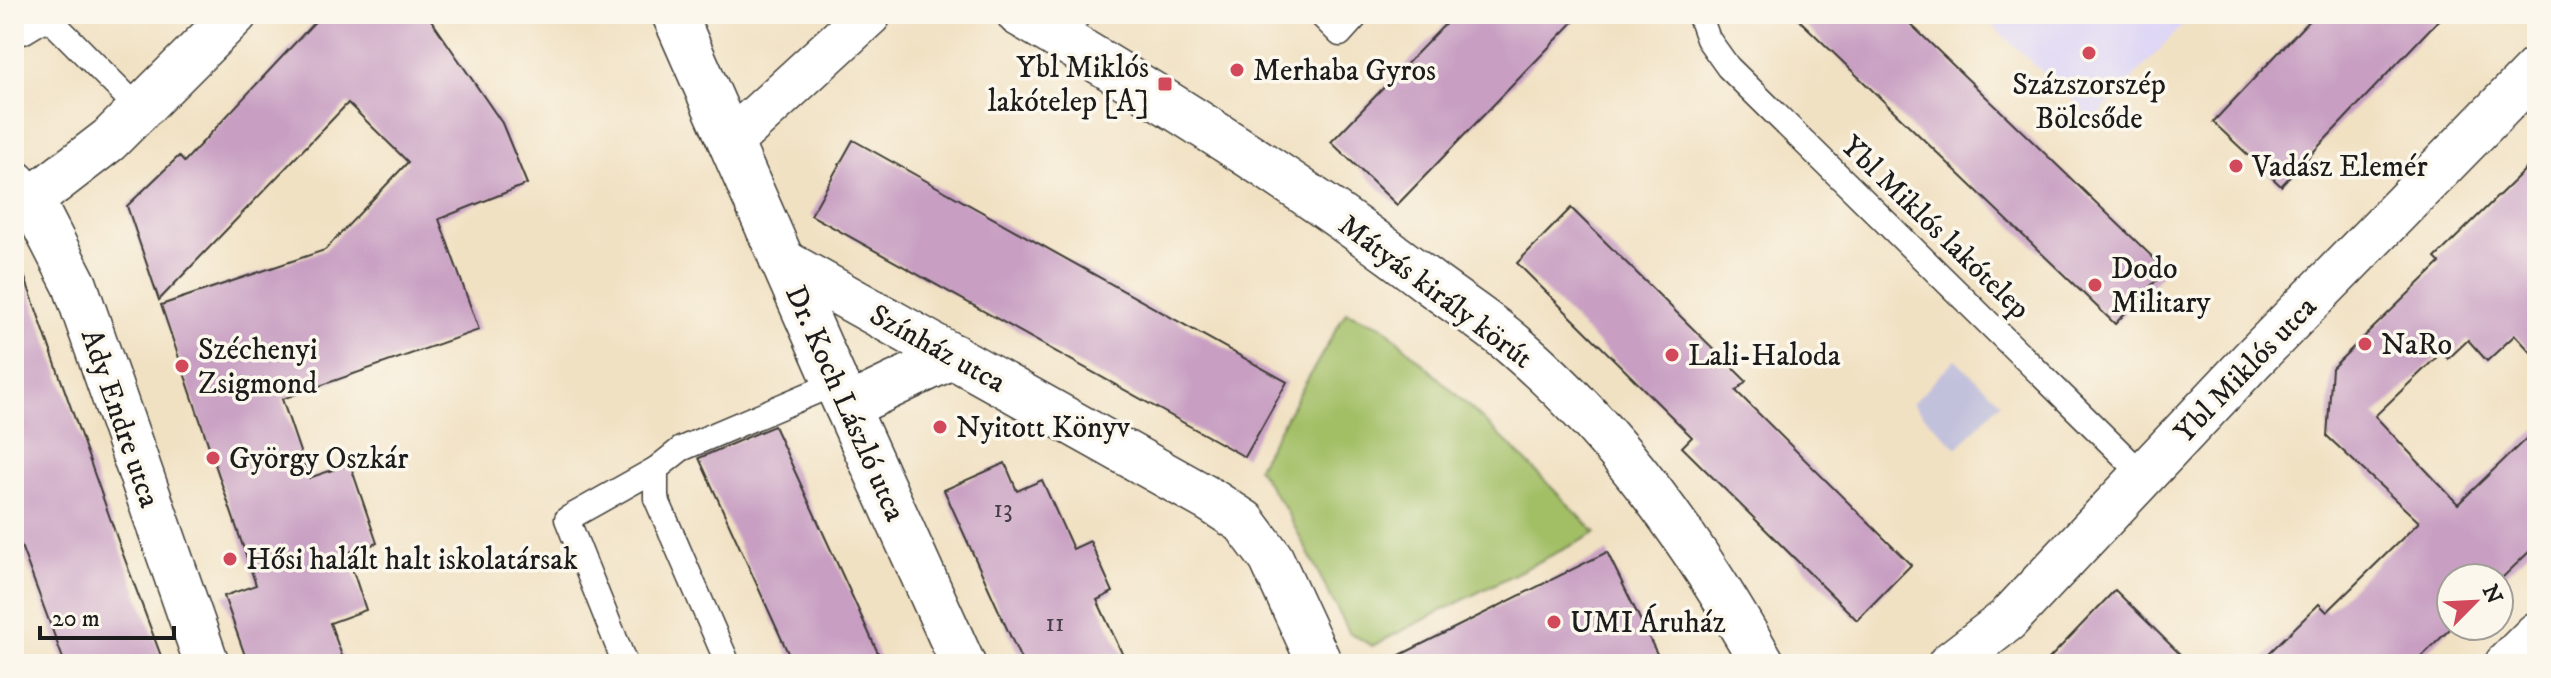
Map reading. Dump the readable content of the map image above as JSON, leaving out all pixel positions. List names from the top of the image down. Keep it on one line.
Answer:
{"streets":{"street":["Mátyás király körút","Színház utca","Ybl Miklós utca","Dr. Koch László utca","Ady Endre utca"],"lane":["Ybl Miklós lakótelep"]},"crossings":[["Ybl Miklós lakótelep","Ybl Miklós utca"],["Színház utca","Dr. Koch László utca"]],"places":{"other":["Százszorszép Bölcsőde","Merhaba Gyros","Vadász Elemér","Dodo Military","NaRo","Lali-Haloda","Széchenyi Zsigmond","Nyitott Könyv","György Oszkár","Hősi halált halt iskolatársak","UMI Áruház"],"transit":["Ybl Miklós lakótelep [A]"]},"house_numbers":["13","11"],"scale_bar":"20 m","north":"top right"}
